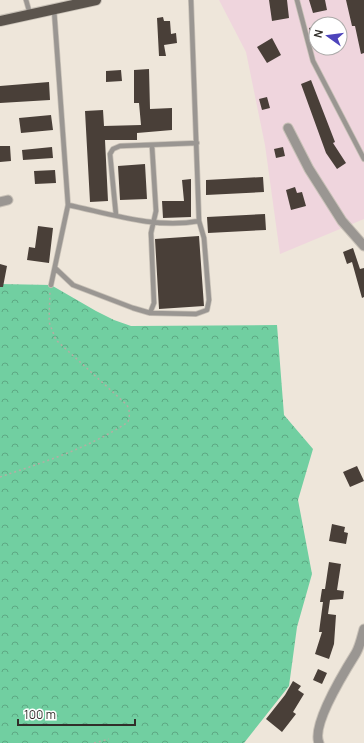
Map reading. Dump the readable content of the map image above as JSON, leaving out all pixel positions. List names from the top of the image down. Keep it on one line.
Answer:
{"scale_bar":"100 m","north":"left"}
